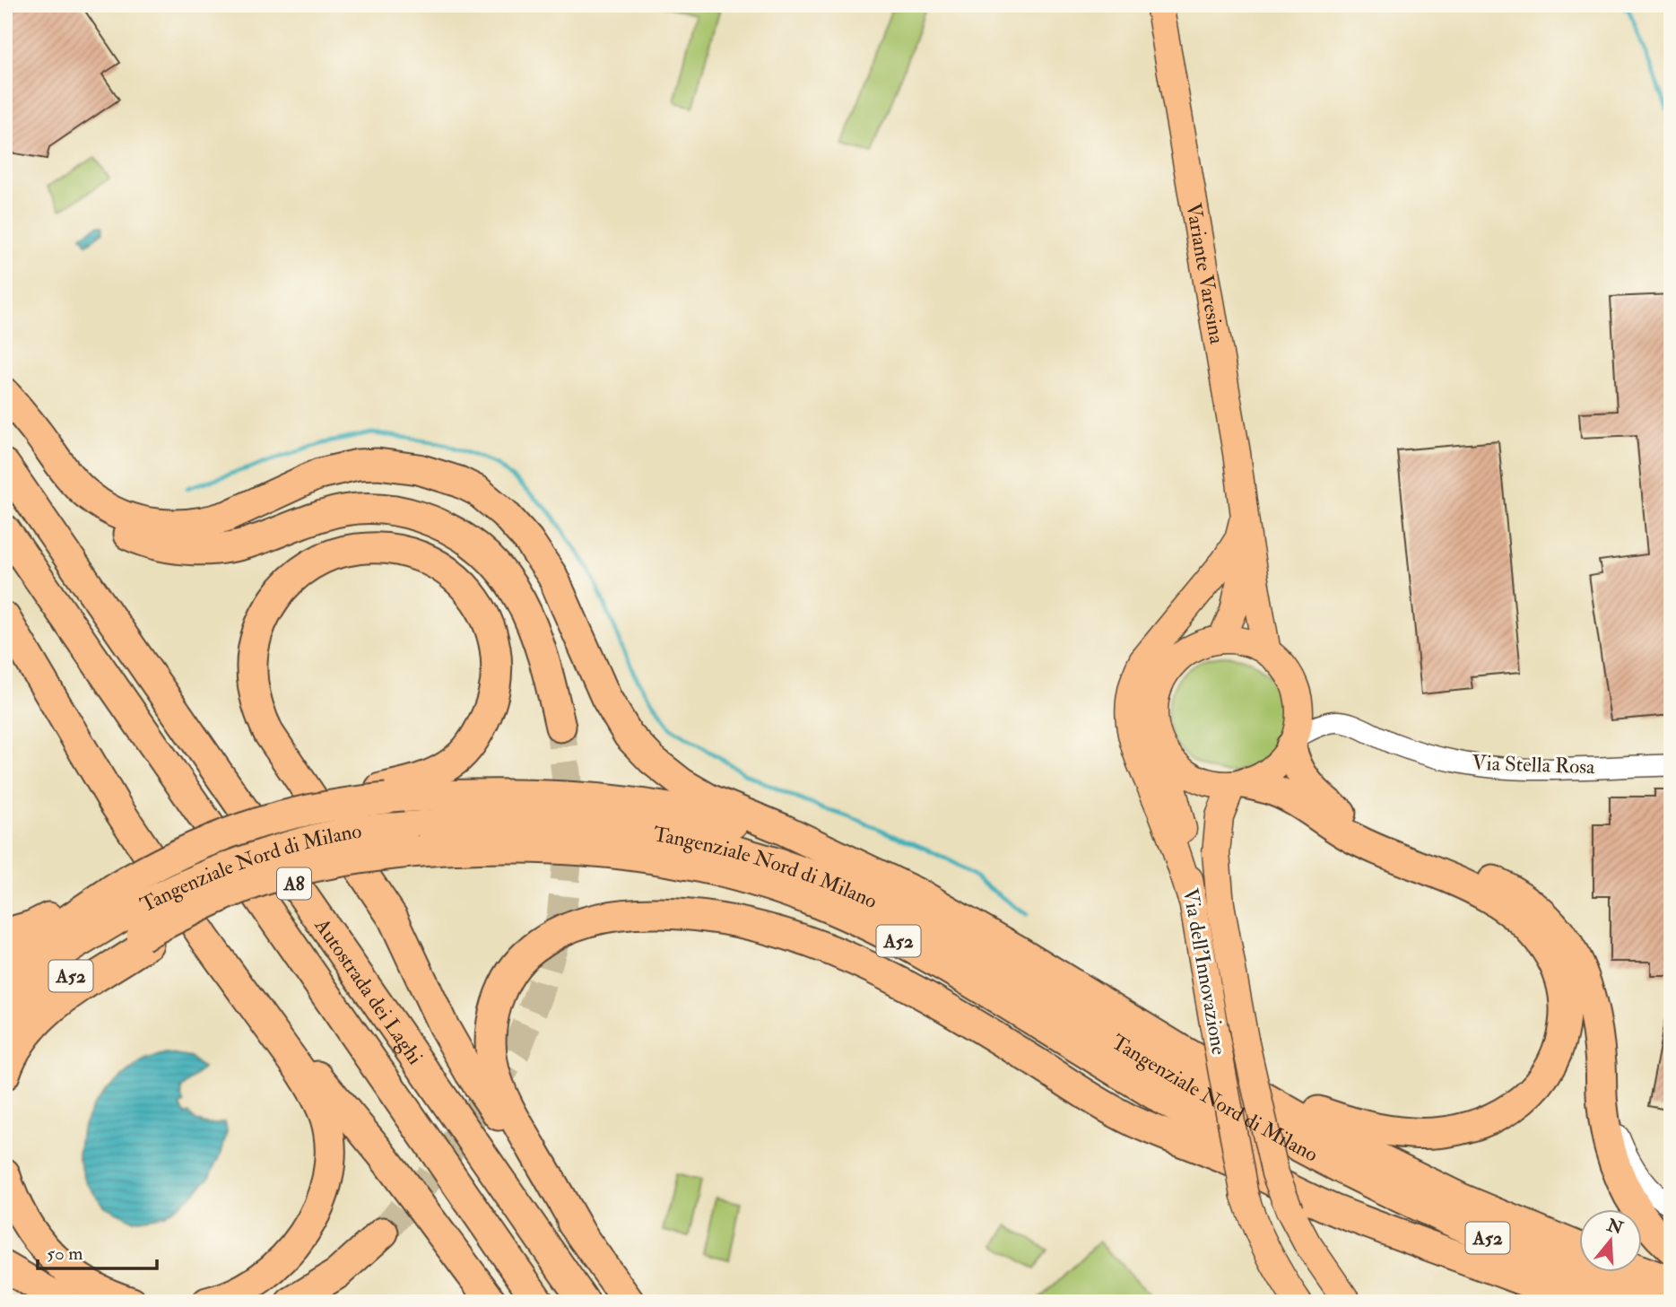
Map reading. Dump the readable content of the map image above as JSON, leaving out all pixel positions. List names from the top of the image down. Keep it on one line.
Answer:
{"streets":{"highway":["Tangenziale Nord di Milano","A8","A52","Autostrada dei Laghi"],"main road":["Variante Varesina","Via dell'Innovazione"],"street":["Via Stella Rosa"]},"crossings":[["Variante Varesina","Via Stella Rosa"],["Variante Varesina","Via dell'Innovazione"],["Via Stella Rosa","Via dell'Innovazione"]],"scale_bar":"50 m","north":"top"}
